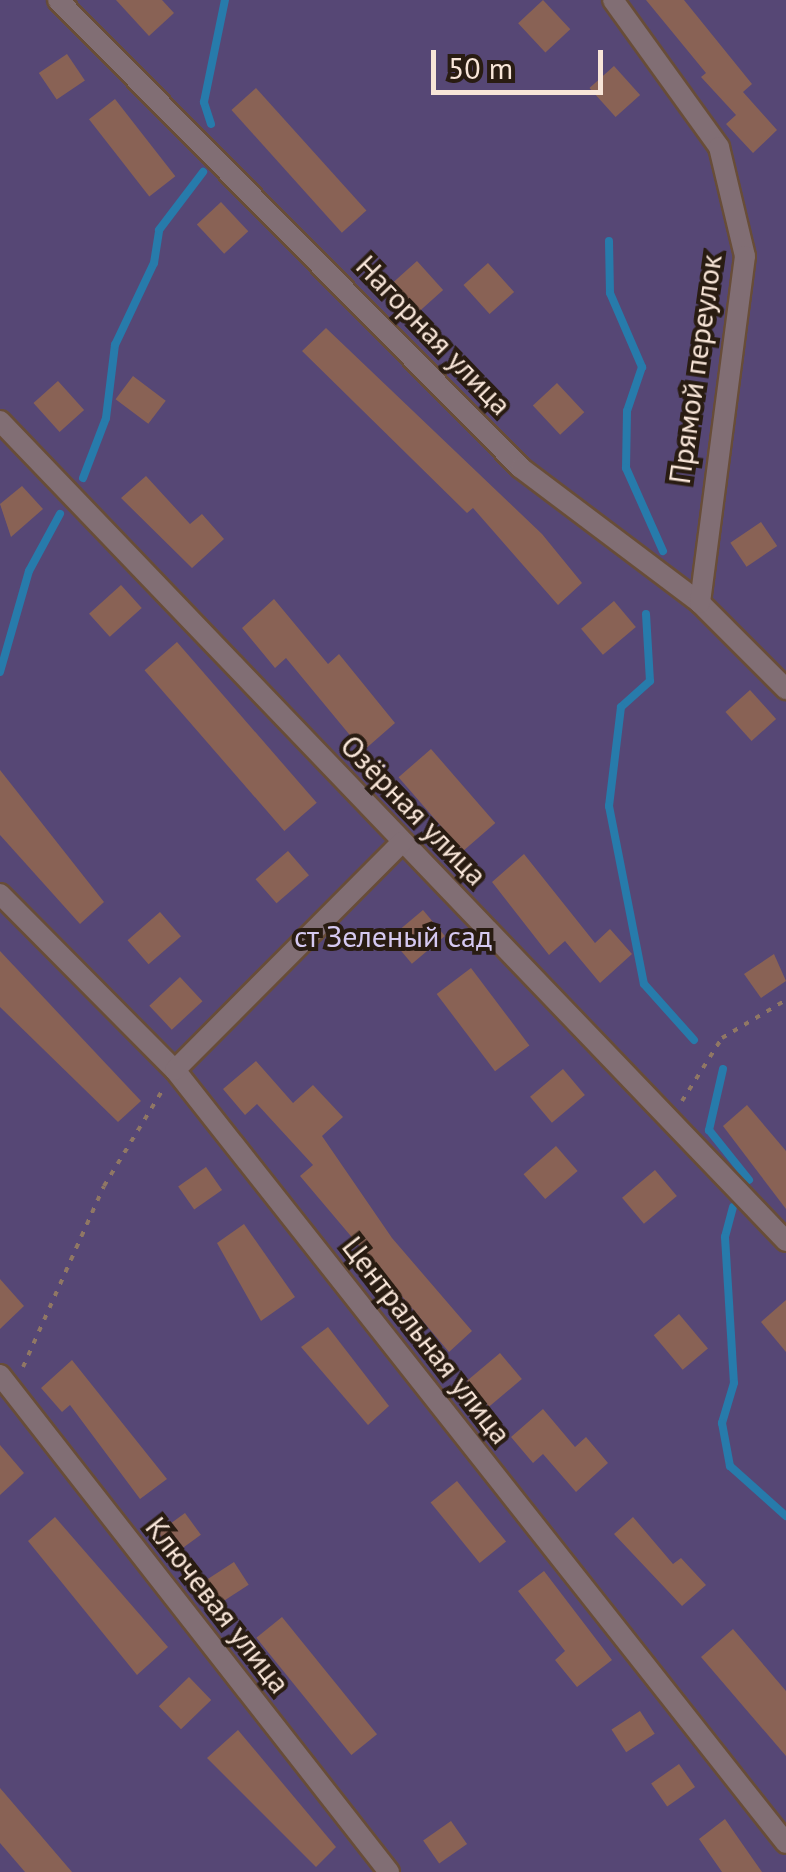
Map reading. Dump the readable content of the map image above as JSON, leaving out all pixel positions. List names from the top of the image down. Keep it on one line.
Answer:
{"streets":{"street":["Нагорная улица","Прямой переулок","Озёрная улица","Центральная улица","Ключевая улица"]},"crossings":[["Нагорная улица","Прямой переулок"]],"parks":["ст Зеленый сад"],"scale_bar":"50 m"}
